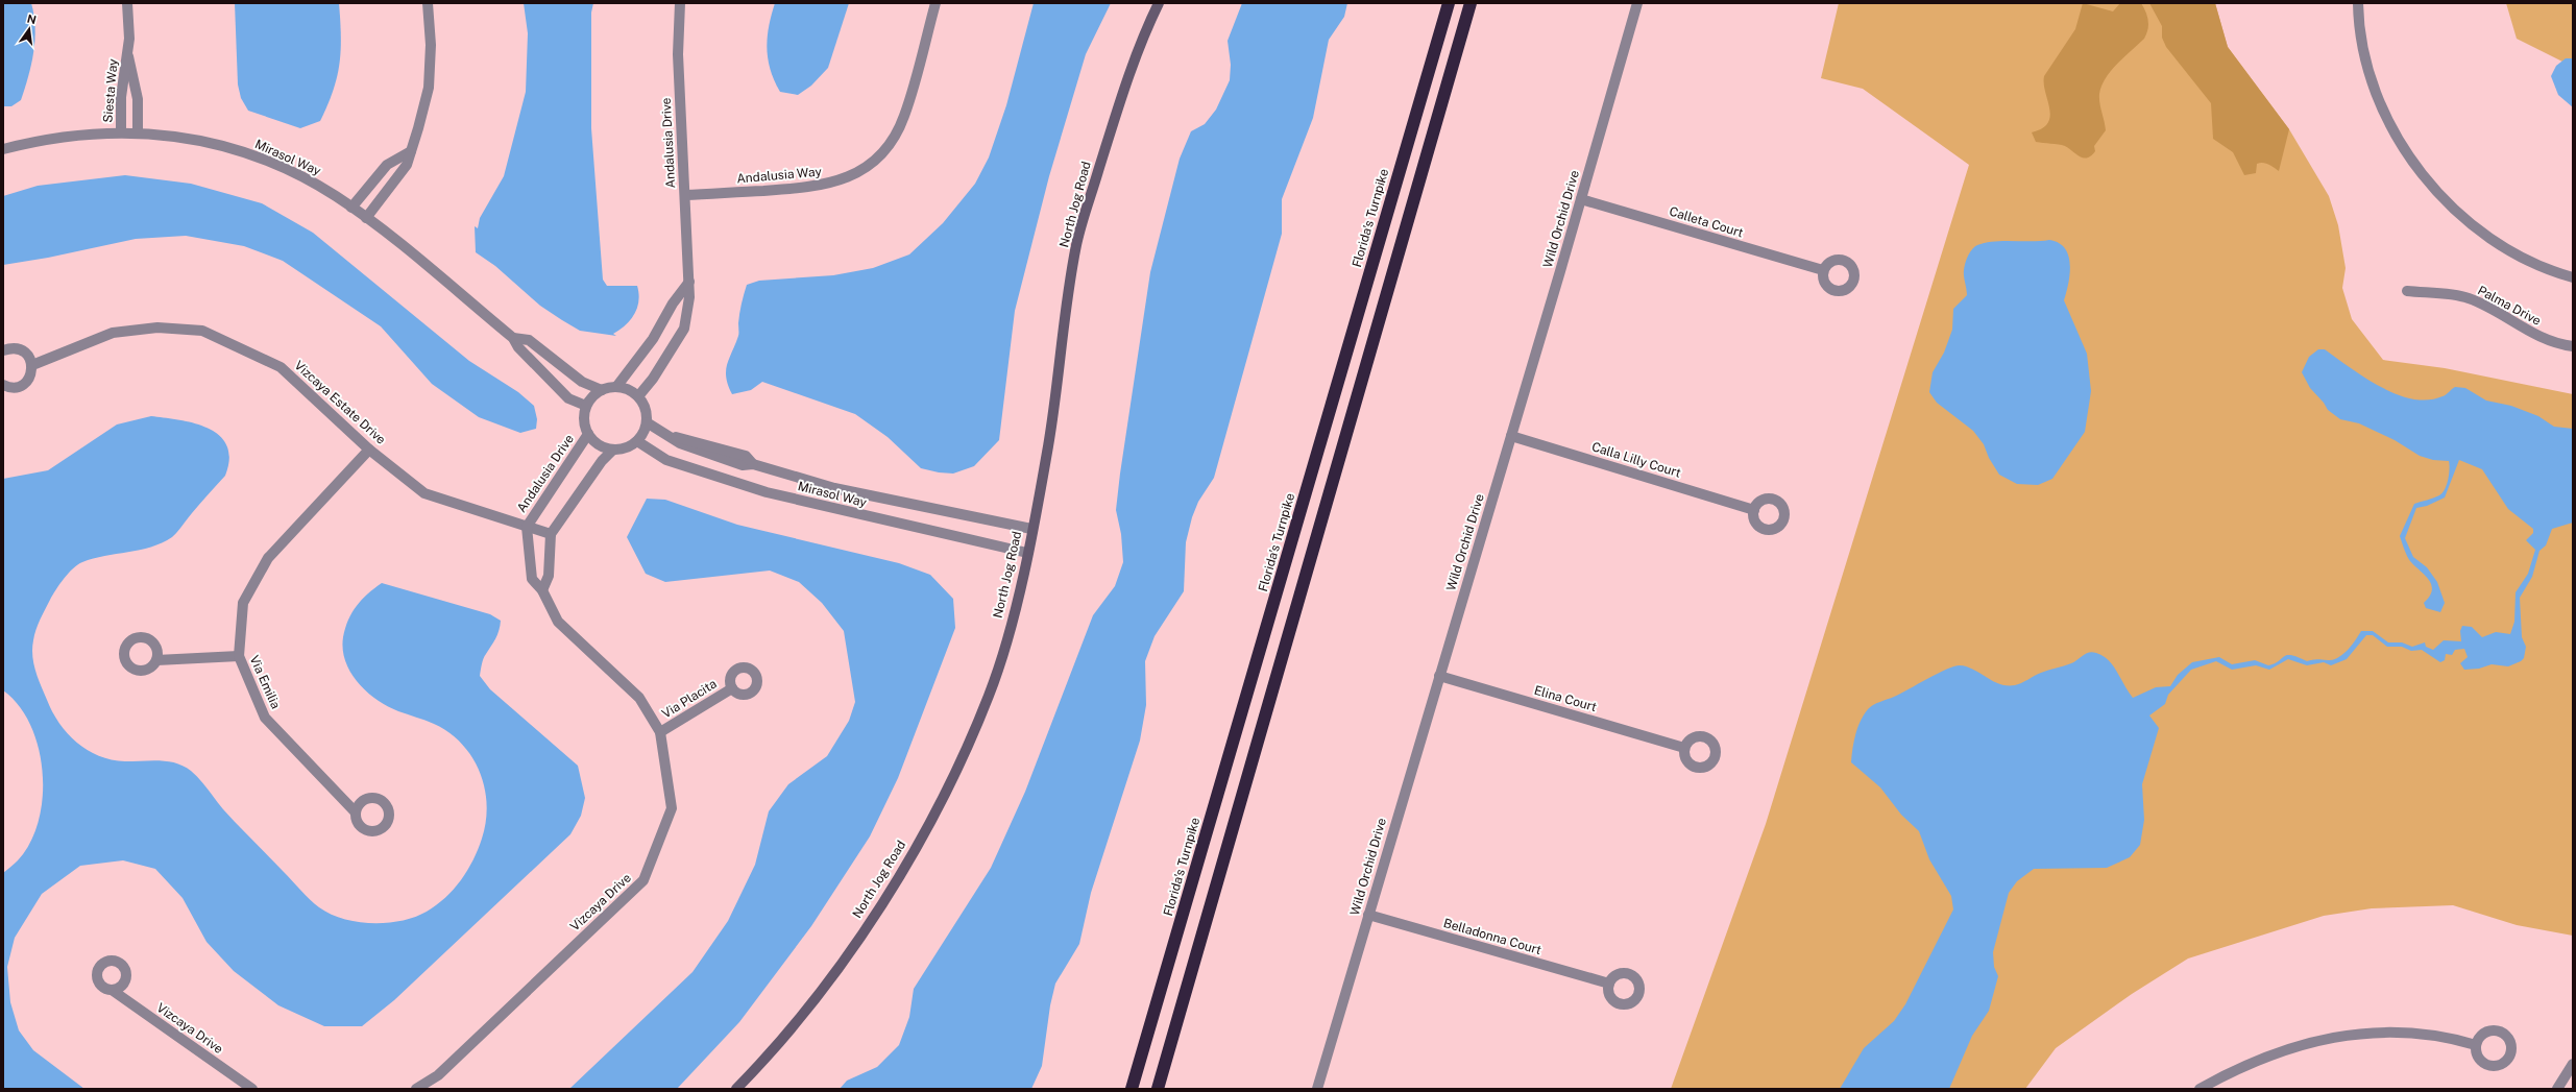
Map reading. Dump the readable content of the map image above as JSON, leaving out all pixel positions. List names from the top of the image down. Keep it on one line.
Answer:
{"streets":{"highway":["Florida's Turnpike"],"street":["Siesta Way","Andalusia Drive","Mirasol Way","Andalusia Way","North Jog Road","Wild Orchid Drive","Calleta Court","Palma Drive","Vizcaya Estate Drive","Calla Lilly Court","Via Emilia","Via Placita","Elina Court","Vizcaya Drive","Belladonna Court"]},"crossings":[["Siesta Way","Mirasol Way"],["Andalusia Drive","Mirasol Way"],["Andalusia Drive","Andalusia Way"],["Andalusia Drive","Vizcaya Estate Drive"],["Andalusia Drive","Vizcaya Drive"],["Mirasol Way","North Jog Road"],["Wild Orchid Drive","Calleta Court"],["Wild Orchid Drive","Calla Lilly Court"],["Wild Orchid Drive","Elina Court"],["Wild Orchid Drive","Belladonna Court"],["Vizcaya Estate Drive","Via Emilia"],["Vizcaya Estate Drive","Vizcaya Drive"],["Via Placita","Vizcaya Drive"]],"north":"top"}
